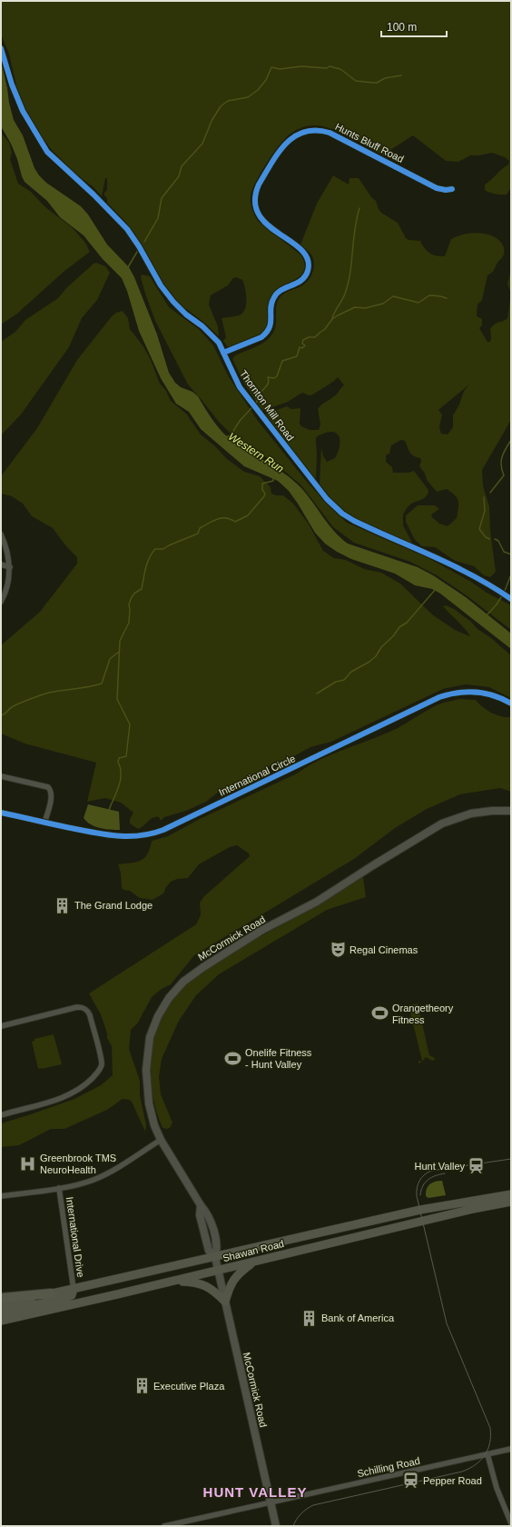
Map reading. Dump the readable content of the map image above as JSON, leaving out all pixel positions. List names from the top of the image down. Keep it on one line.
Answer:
{"streets":{"main road":["McCormick Road","Shawan Road"],"street":["Hunts Bluff Road","Thornton Mill Road","International Circle","International Drive","Schilling Road"]},"crossings":[["Hunts Bluff Road","Thornton Mill Road"],["McCormick Road","Shawan Road"],["McCormick Road","Schilling Road"],["International Drive","Shawan Road"]],"districts":["HUNT VALLEY"],"water":["Western Run"],"places":{"building":["The Grand Lodge","Bank of America","Executive Plaza"],"theatre":["Regal Cinemas"],"sports":["Orangetheory Fitness","Onelife Fitness - Hunt Valley"],"hospital":["Greenbrook TMS NeuroHealth"],"station":["Hunt Valley","Pepper Road"]},"scale_bar":"100 m"}
